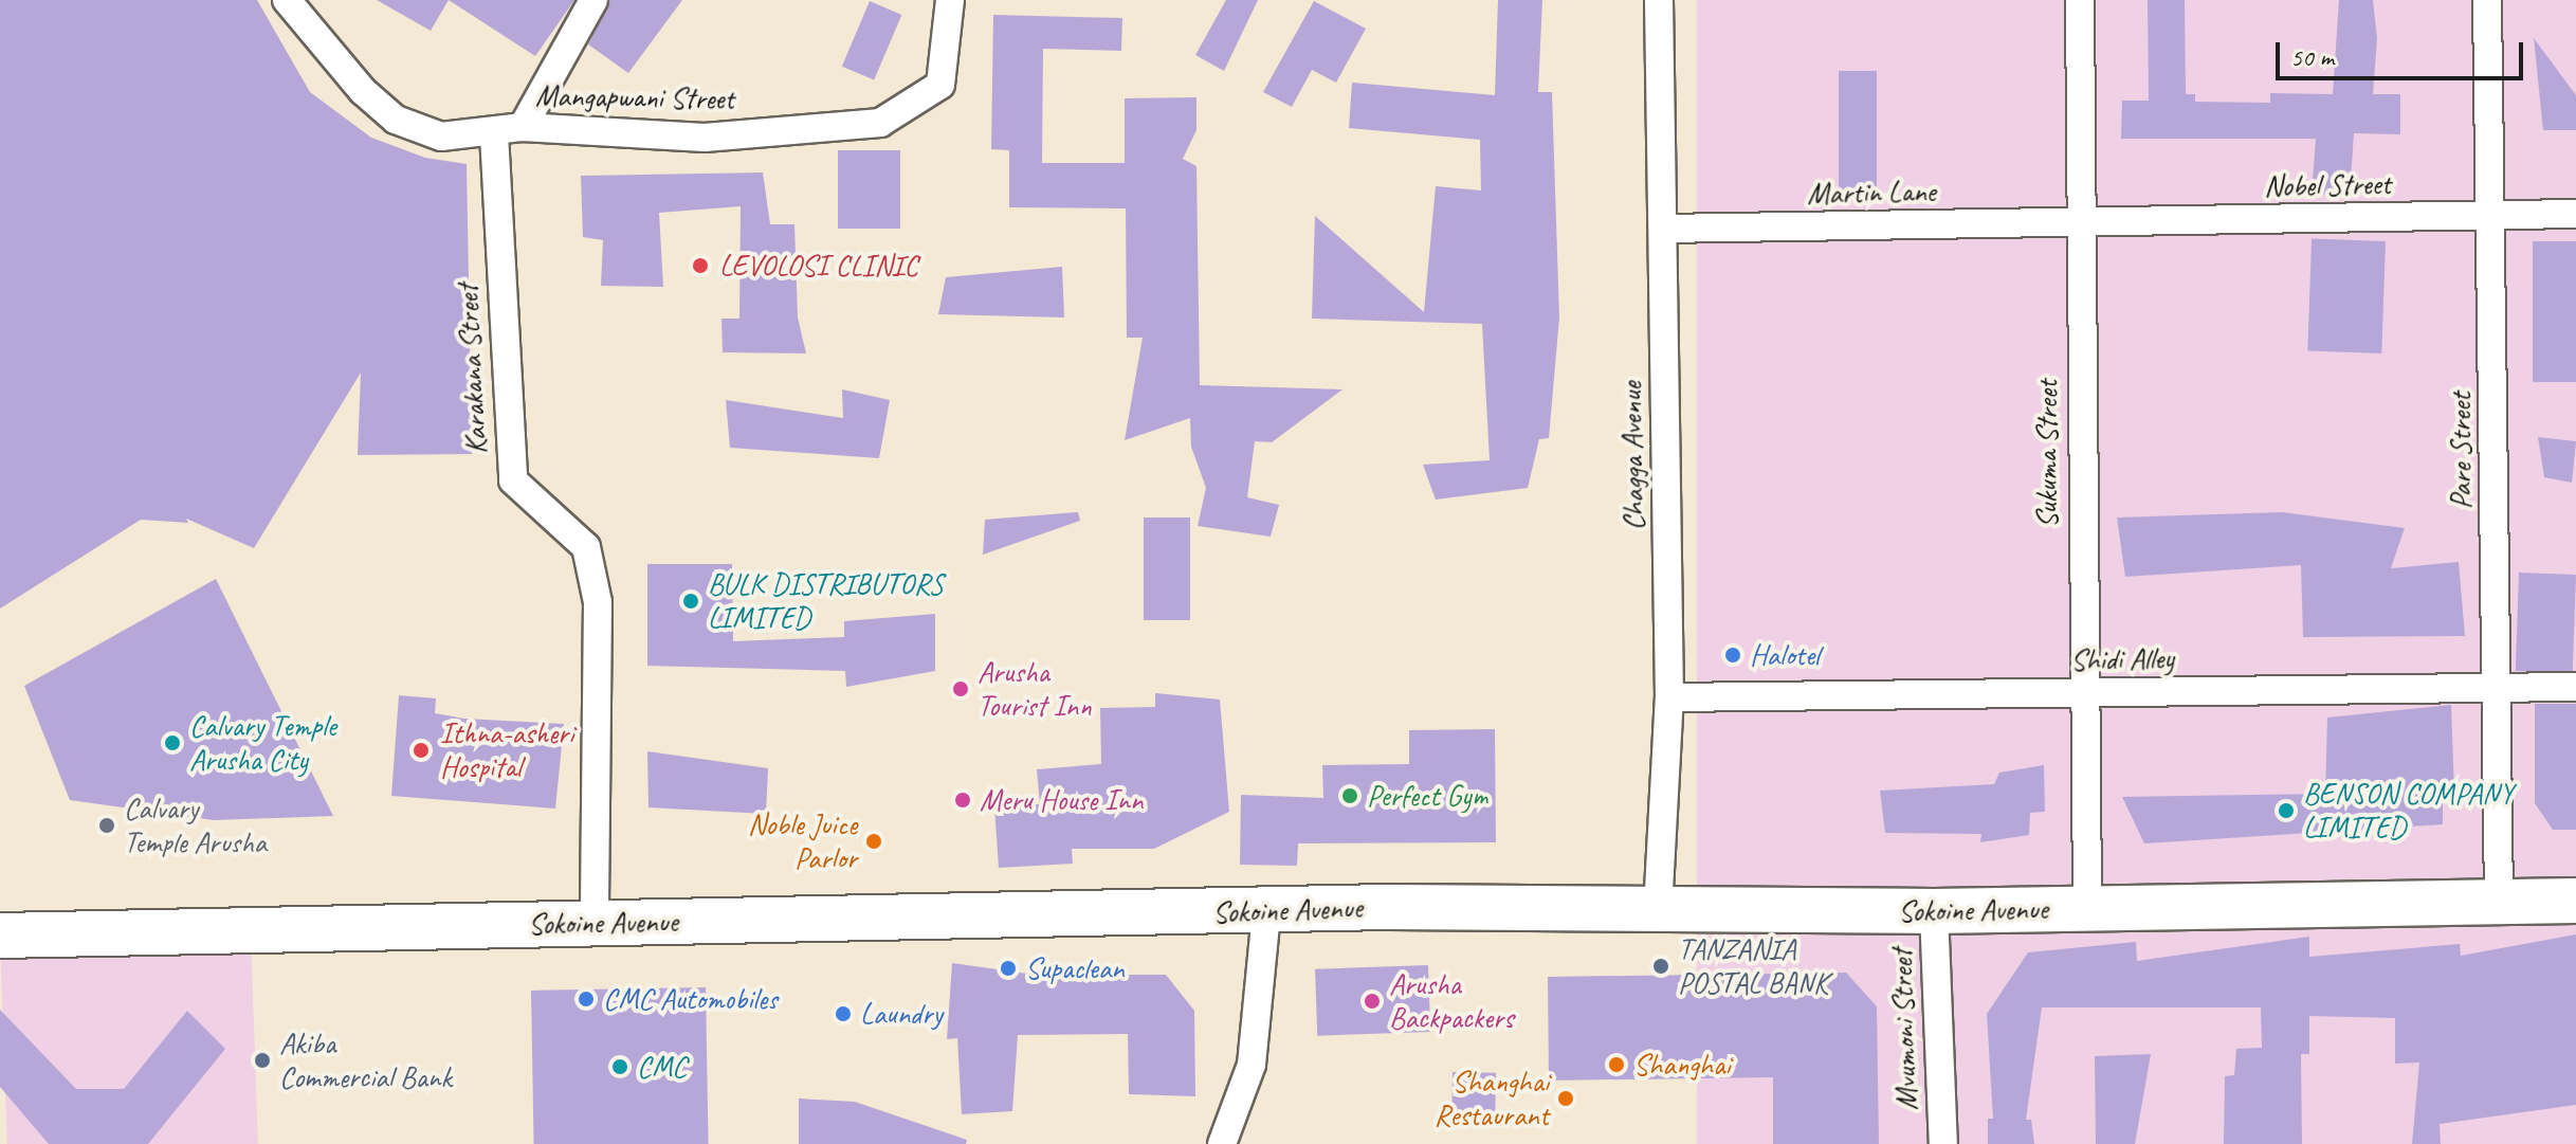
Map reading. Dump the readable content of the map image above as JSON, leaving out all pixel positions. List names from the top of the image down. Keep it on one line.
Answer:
{"streets":{"main road":["Sokoine Avenue"],"street":["Mangapwani Street","Nobel Street","Martin Lane","Karakana Street","Pare Street","Sukuma Street","Chagga Avenue","Shidi Alley","Mvumoni Street"]},"crossings":[["Mangapwani Street","Karakana Street"],["Nobel Street","Martin Lane"],["Nobel Street","Pare Street"],["Nobel Street","Sukuma Street"],["Martin Lane","Sukuma Street"],["Martin Lane","Chagga Avenue"],["Karakana Street","Sokoine Avenue"],["Pare Street","Shidi Alley"],["Pare Street","Sokoine Avenue"],["Sukuma Street","Shidi Alley"],["Sukuma Street","Sokoine Avenue"],["Chagga Avenue","Shidi Alley"],["Chagga Avenue","Sokoine Avenue"],["Sokoine Avenue","Mvumoni Street"]],"places":["LEVOLOSI CLINIC","BULK DISTRIBUTORS LIMITED","Halotel","Arusha Tourist Inn","Calvary Temple Arusha City","Ithna-asheri Hospital","Perfect Gym","Meru House Inn","BENSON COMPANY LIMITED","Calvary Temple Arusha","Noble Juice Parlor","TANZANIA POSTAL BANK","Supaclean","CMC Automobiles","Arusha Backpackers","Laundry","Akiba Commercial Bank","Shanghai","CMC","Shanghai Restaurant"],"scale_bar":"50 m"}
